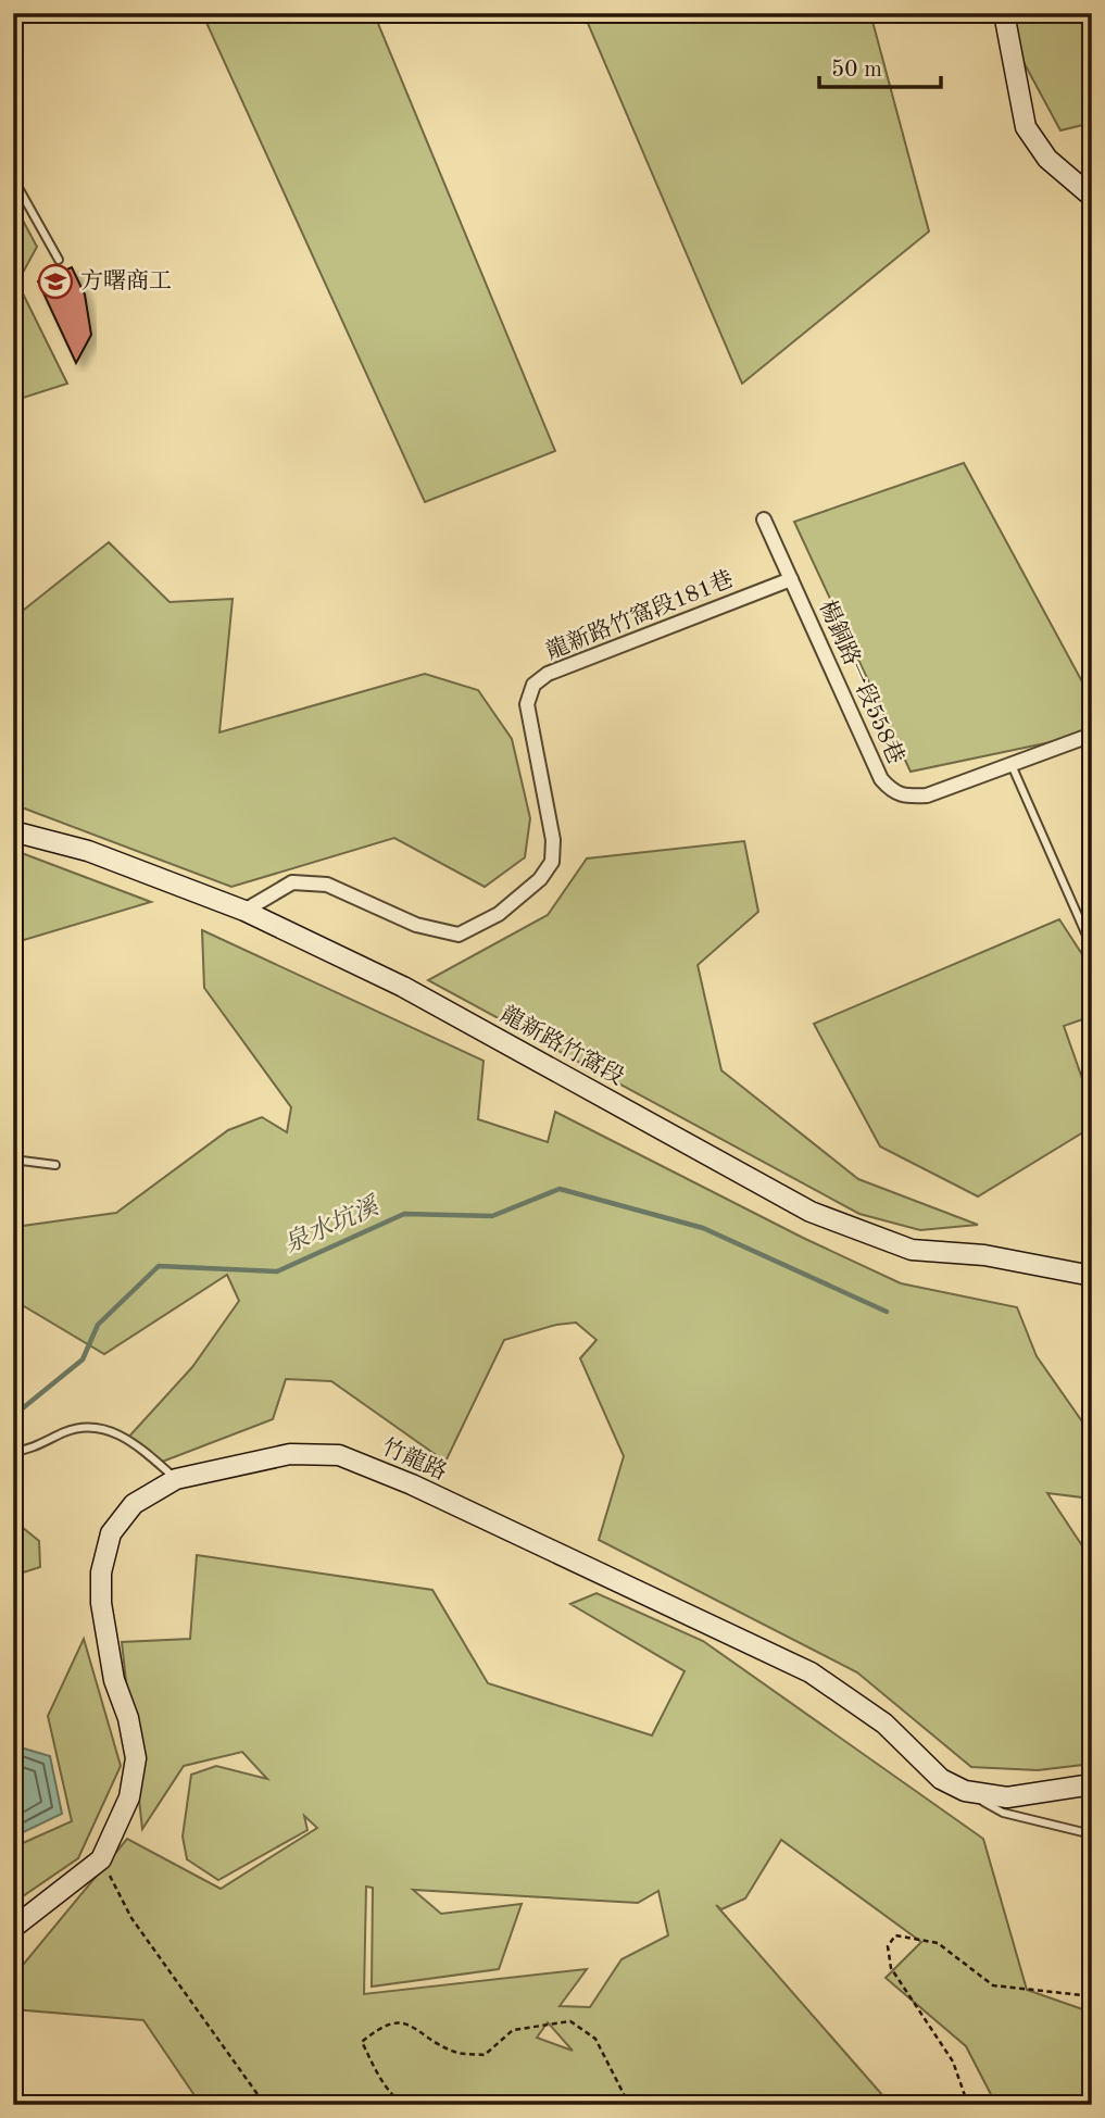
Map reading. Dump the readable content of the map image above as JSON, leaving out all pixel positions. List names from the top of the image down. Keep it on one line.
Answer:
{"streets":{"street":["龍新路竹窩段181巷","楊銅路一段558巷","龍新路竹窩段","竹龍路"]},"crossings":[["龍新路竹窩段181巷","楊銅路一段558巷"],["龍新路竹窩段181巷","龍新路竹窩段"]],"water":["泉水坑溪"],"places":{"school or university":["方曙商工"]},"scale_bar":"50 m"}
